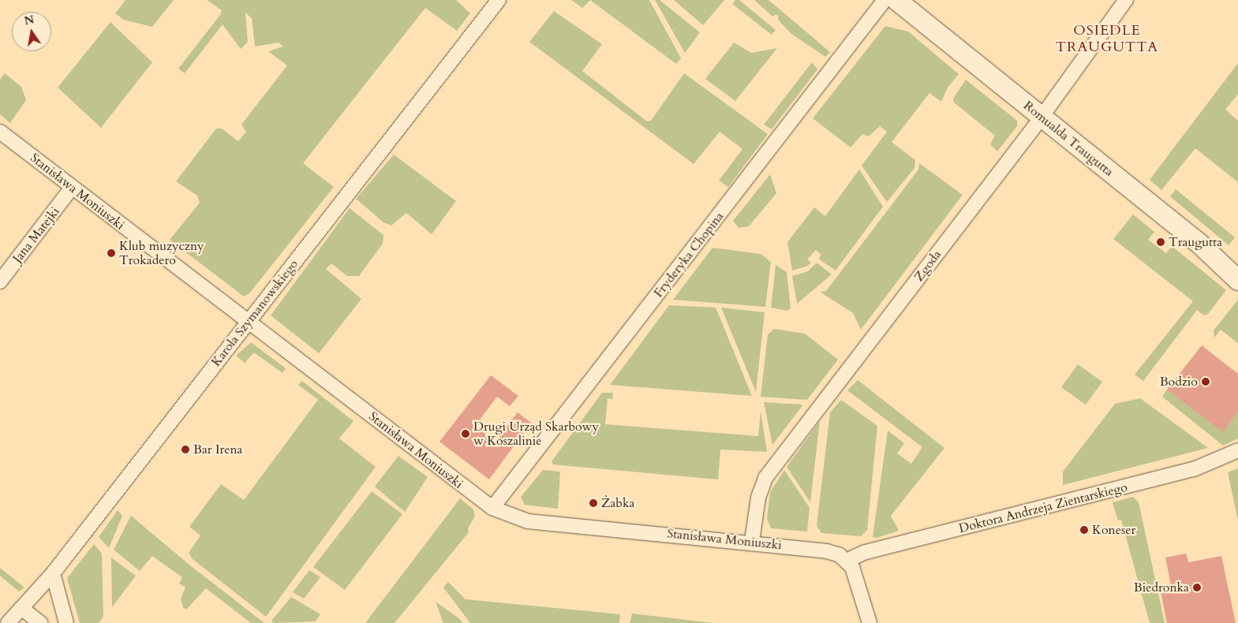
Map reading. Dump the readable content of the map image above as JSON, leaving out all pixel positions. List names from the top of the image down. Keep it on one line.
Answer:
{"streets":{"main road":["Romualda Traugutta"],"street":["Stanisława Moniuszki","Jana Matejki","Fryderyka Chopina","Zgoda","Karola Szymanowskiego","Doktora Andrzeja Zientarskiego"]},"crossings":[["Romualda Traugutta","Zgoda"],["Stanisława Moniuszki","Jana Matejki"],["Stanisława Moniuszki","Fryderyka Chopina"],["Stanisława Moniuszki","Zgoda"],["Stanisława Moniuszki","Karola Szymanowskiego"],["Stanisława Moniuszki","Doktora Andrzeja Zientarskiego"]],"districts":["OSIEDLE TRAUGUTTA"],"places":["Traugutta","Klub muzyczny Trokadero","Bodzio","Drugi Urząd Skarbowy w Koszalinie","Bar Irena","Żabka","Koneser","Biedronka"],"north":"top"}
